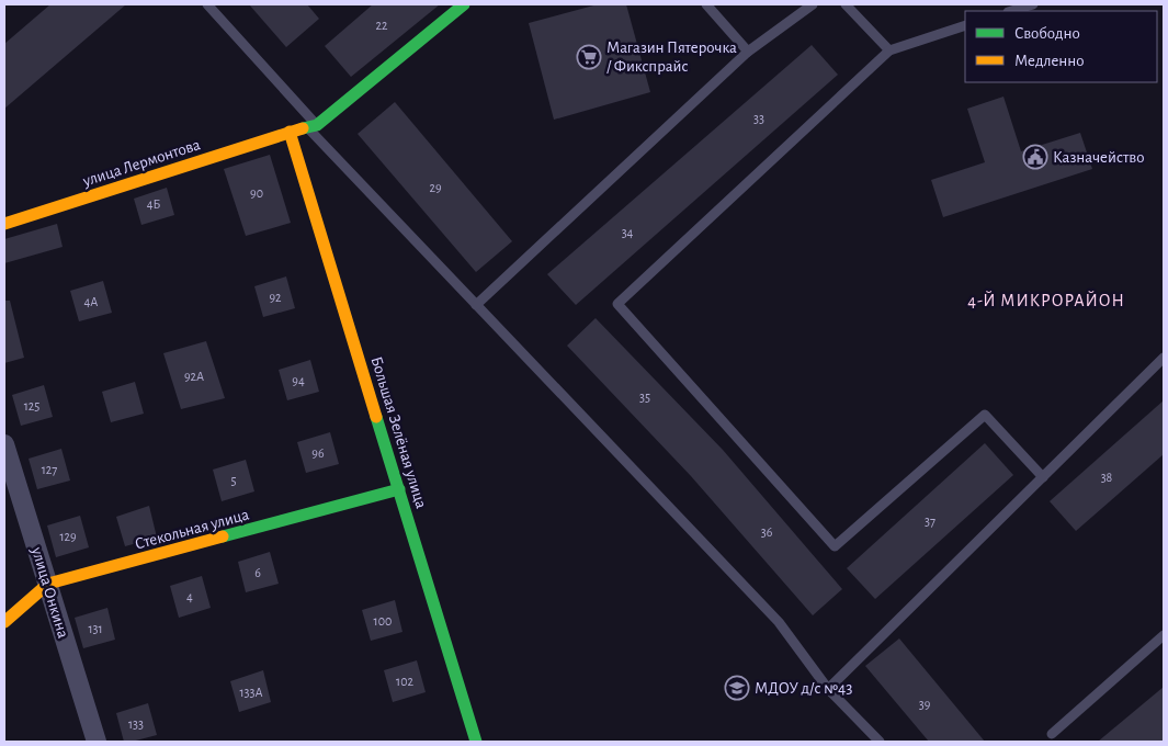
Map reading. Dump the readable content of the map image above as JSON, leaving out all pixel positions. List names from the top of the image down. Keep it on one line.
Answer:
{"streets":{"street":["улица Лермонтова","Большая Зелёная улица","Стекольная улица","улица Онкина"]},"crossings":[["улица Лермонтова","Большая Зелёная улица"],["Большая Зелёная улица","Стекольная улица"],["Стекольная улица","улица Онкина"]],"districts":["4-Й МИКРОРАЙОН"],"places":{"supermarket":["Магазин Пятерочка / Фикспрайс"],"public building":["Казначейство"],"school or university":["МДОУ д/с №43"]},"house_numbers":["22","33","29","90","4Б","34","92","4А","92А","94","35","125","96","127","38","5","37","36","129","6","4","100","131","102","133А","39","133"],"legend":["Свободно","Медленно"]}
